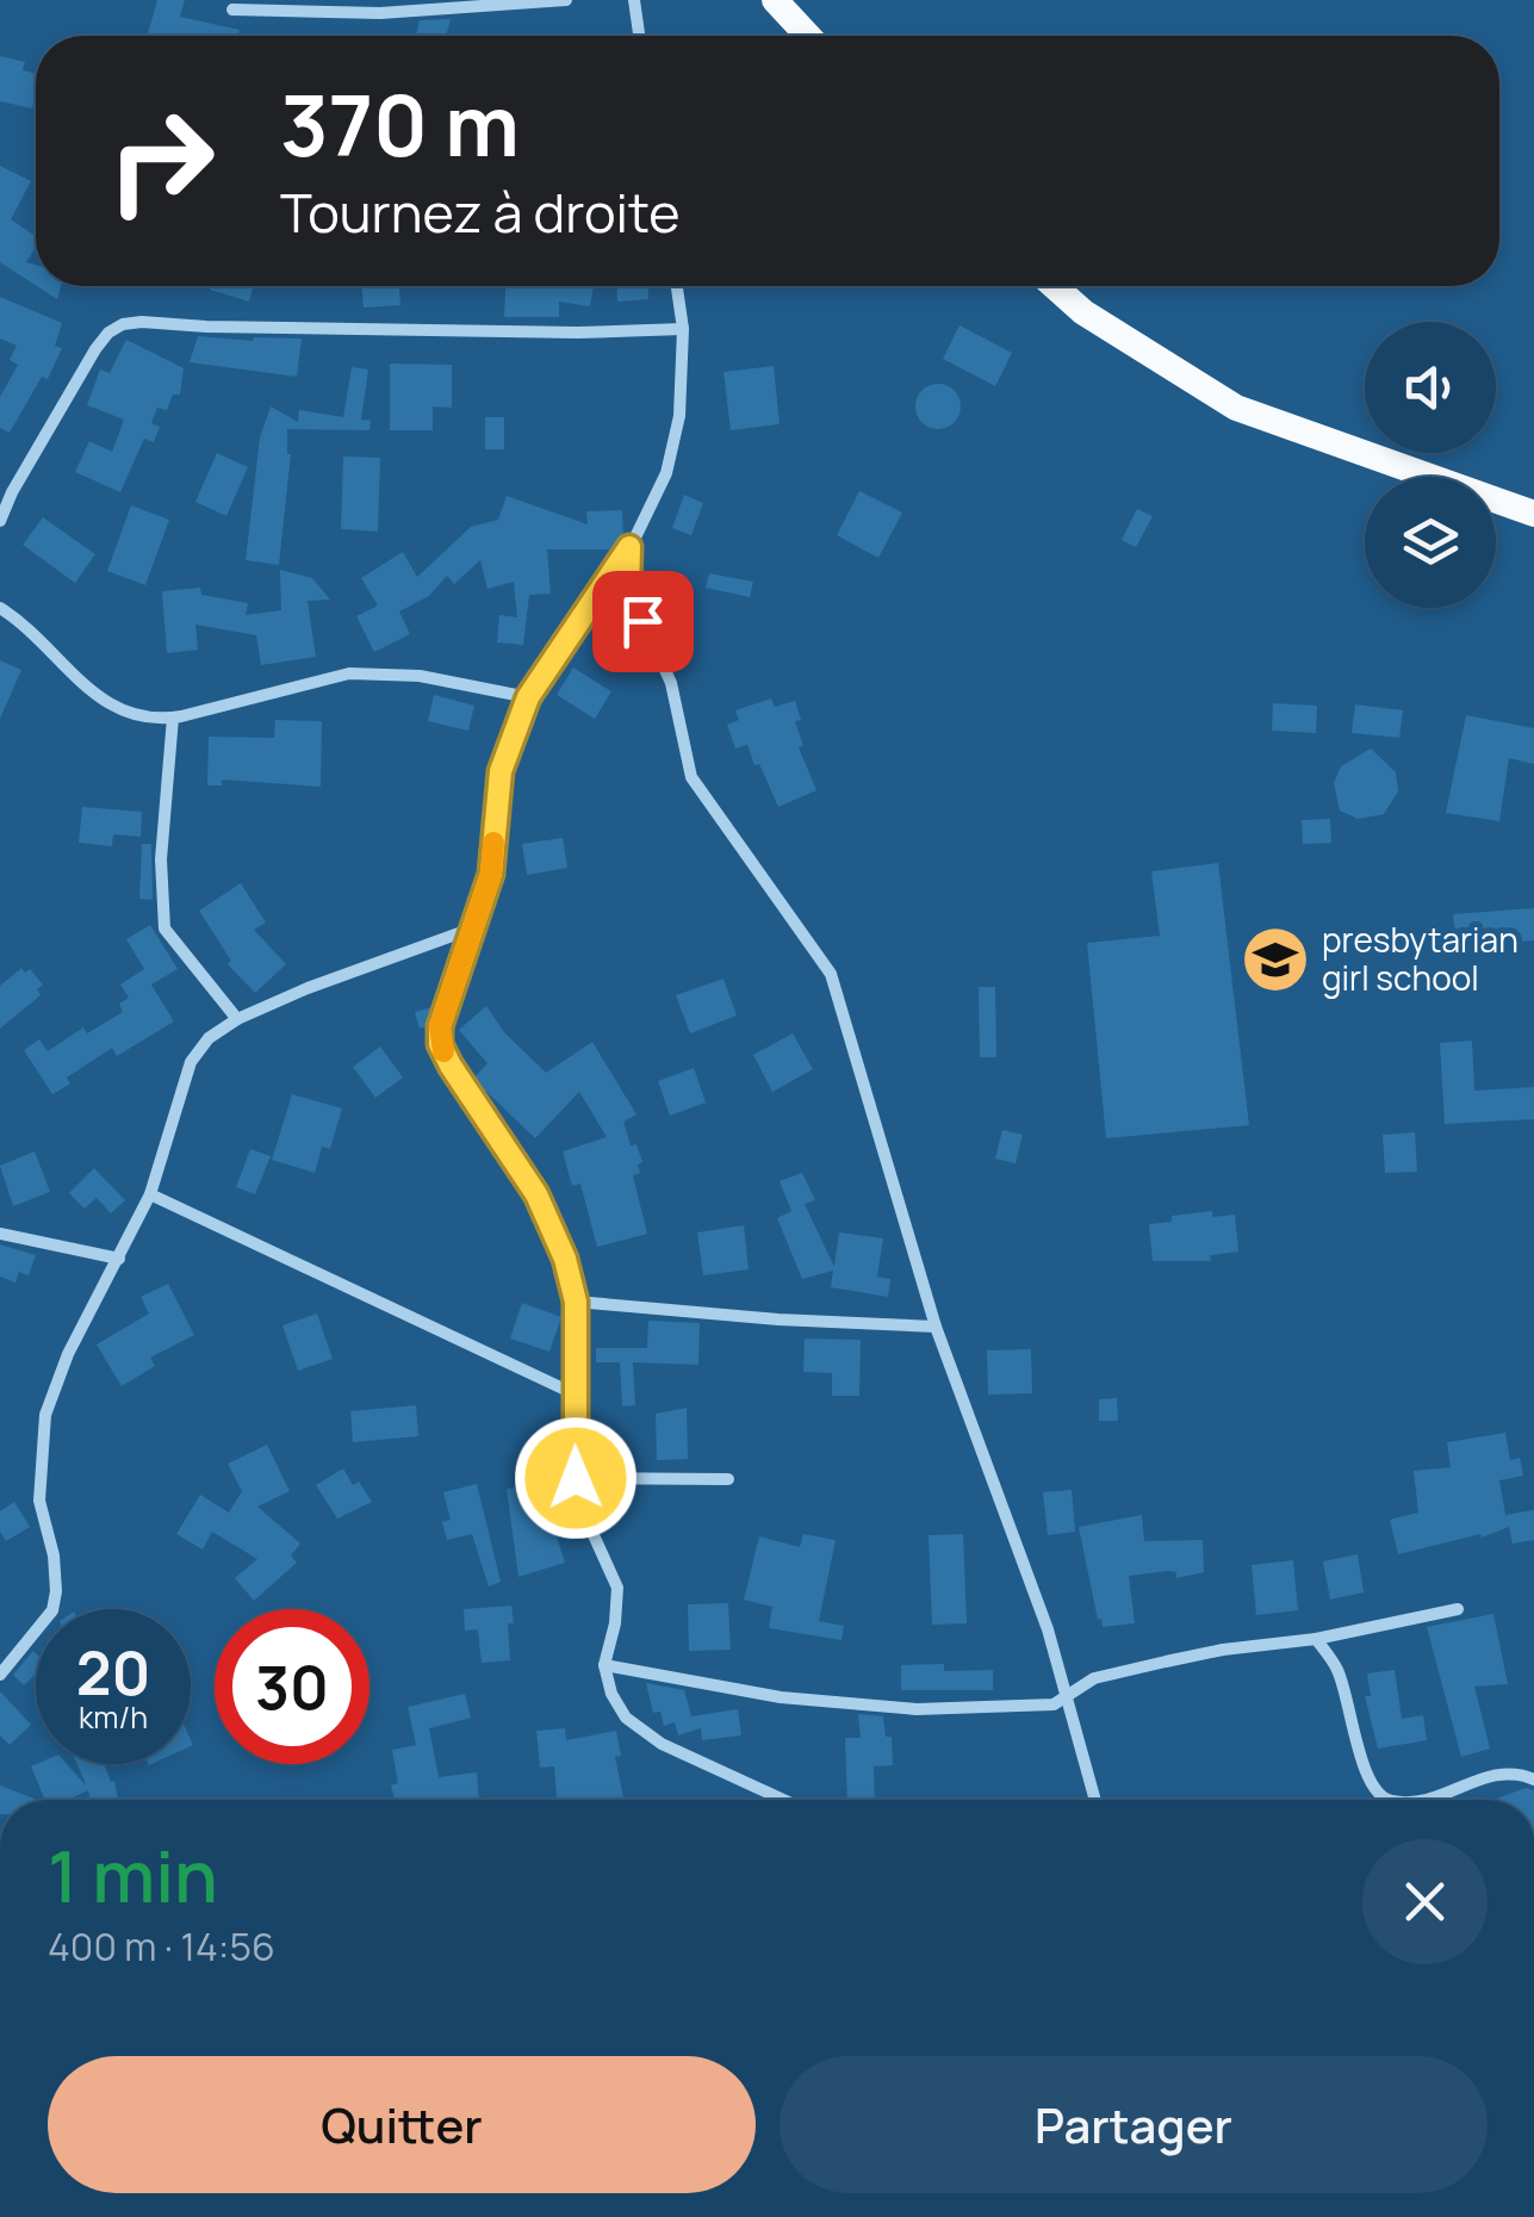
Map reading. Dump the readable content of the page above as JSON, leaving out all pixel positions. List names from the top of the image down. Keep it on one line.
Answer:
{"places":{"school or university":["presbytarian girl school"]},"page":{"turn":["370 m","Tournez à droite"],"speed":"20 km/h","limit":"30","heading":["1 min","400 m · 14:56"],"buttons":["Quitter","Partager"]}}
